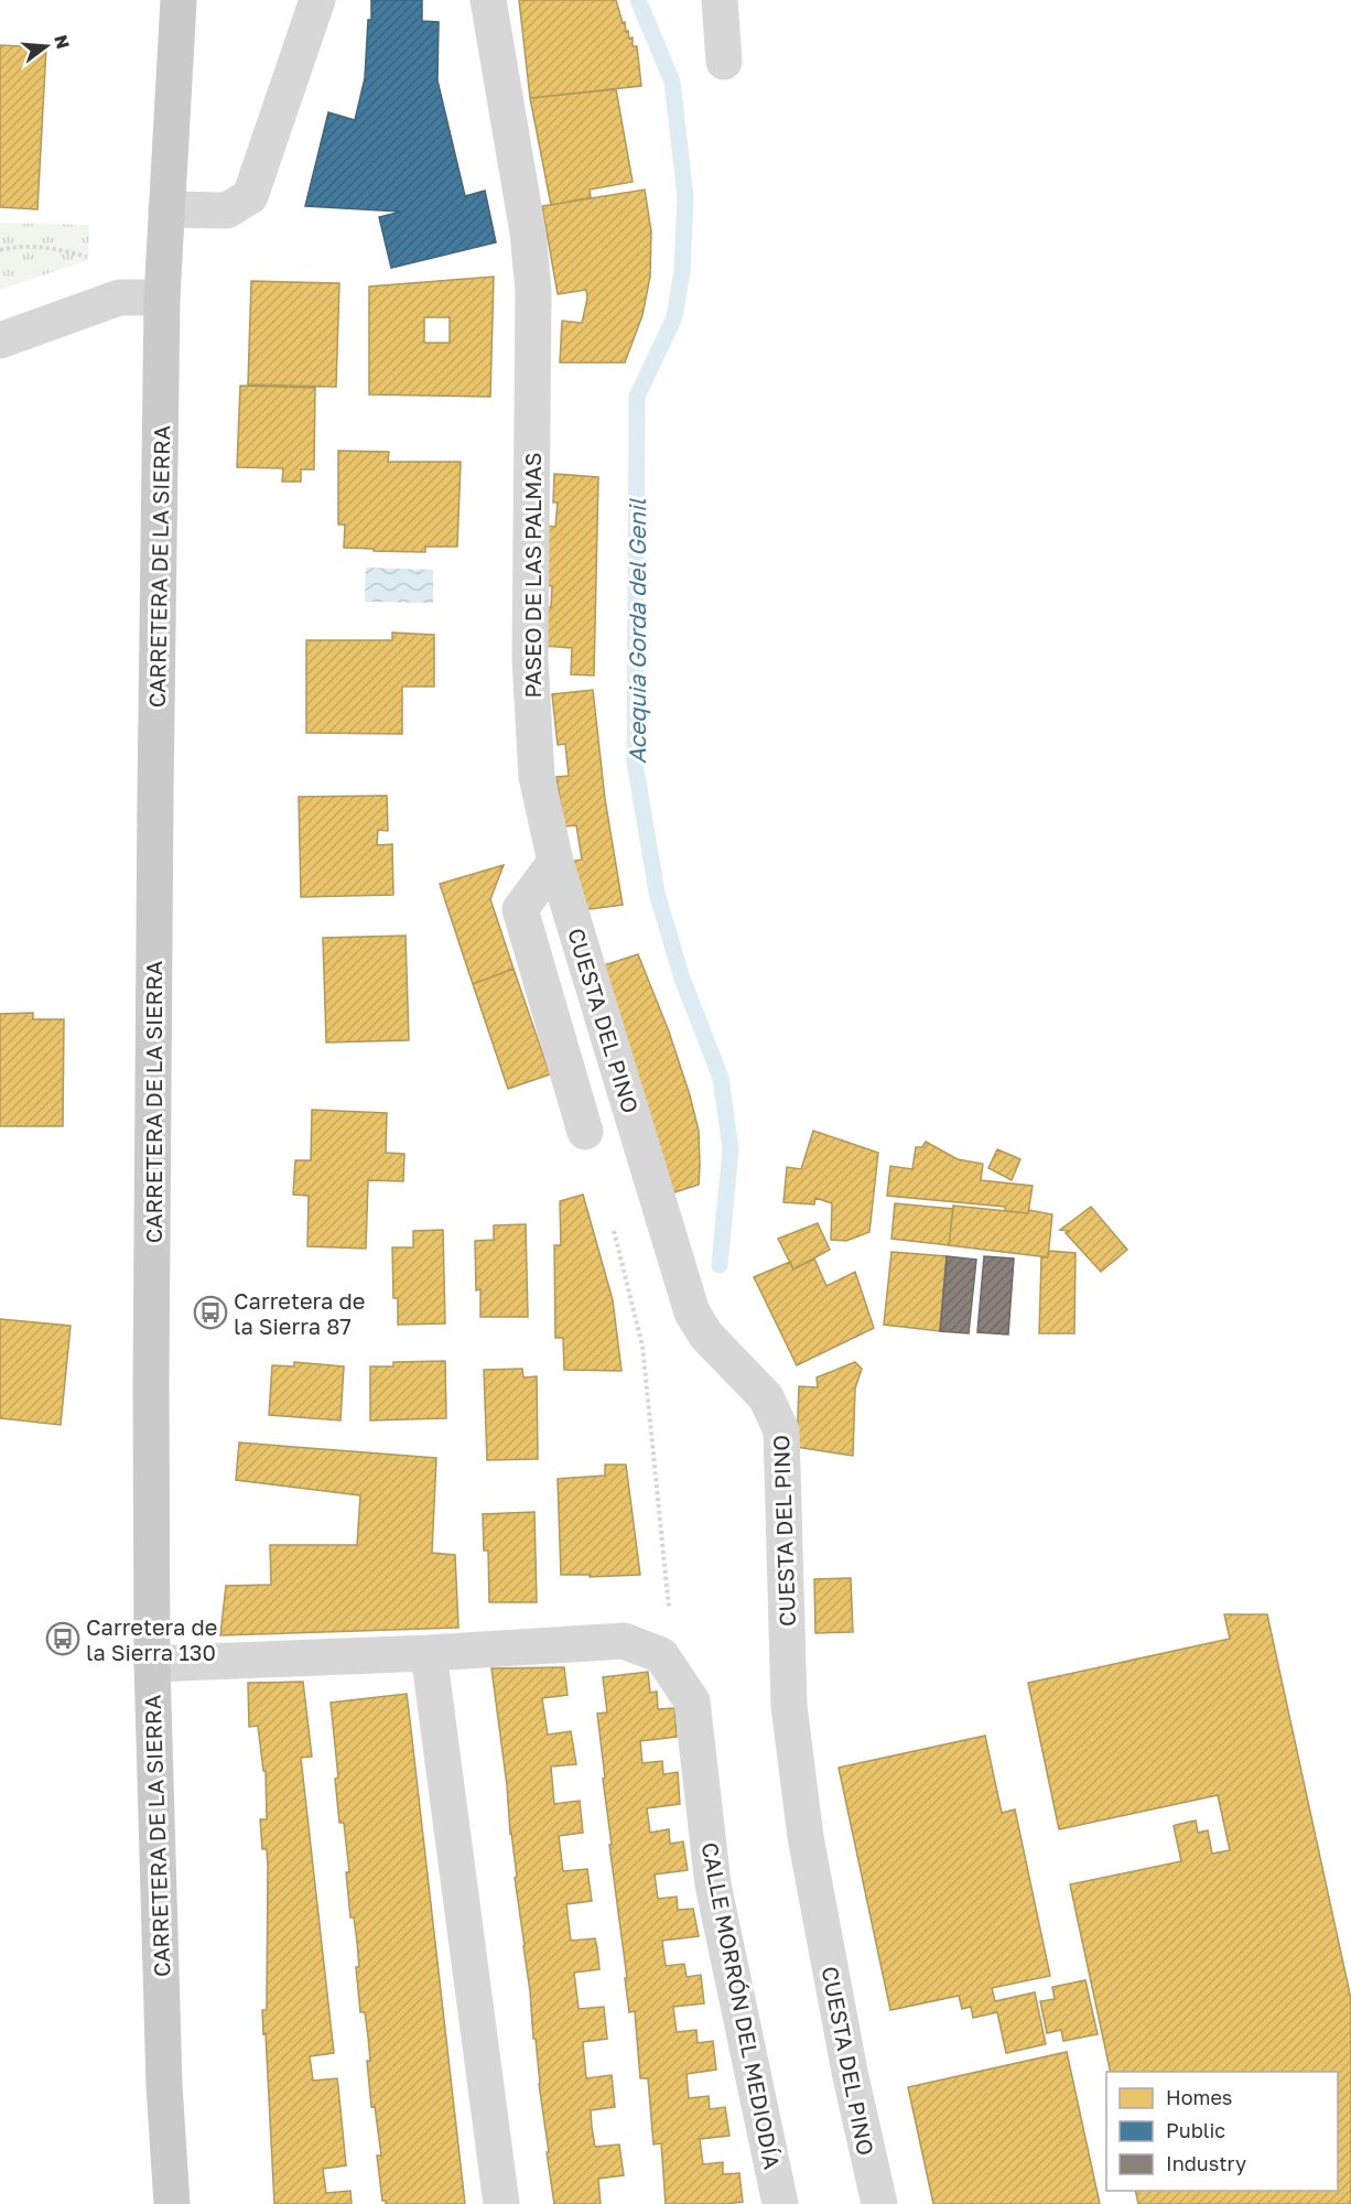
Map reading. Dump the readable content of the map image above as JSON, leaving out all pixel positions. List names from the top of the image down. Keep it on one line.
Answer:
{"streets":{"main road":["CARRETERA DE LA SIERRA"],"street":["PASEO DE LAS PALMAS","CUESTA DEL PINO","CALLE MORRÓN DEL MEDIODÍA"]},"crossings":[["CARRETERA DE LA SIERRA","CALLE MORRÓN DEL MEDIODÍA"],["PASEO DE LAS PALMAS","CUESTA DEL PINO"]],"water":["Acequia Gorda del Genil"],"places":{"bus stop":["Carretera de la Sierra 87","Carretera de la Sierra 130"]},"legend":["Homes","Public","Industry"],"north":"right"}
